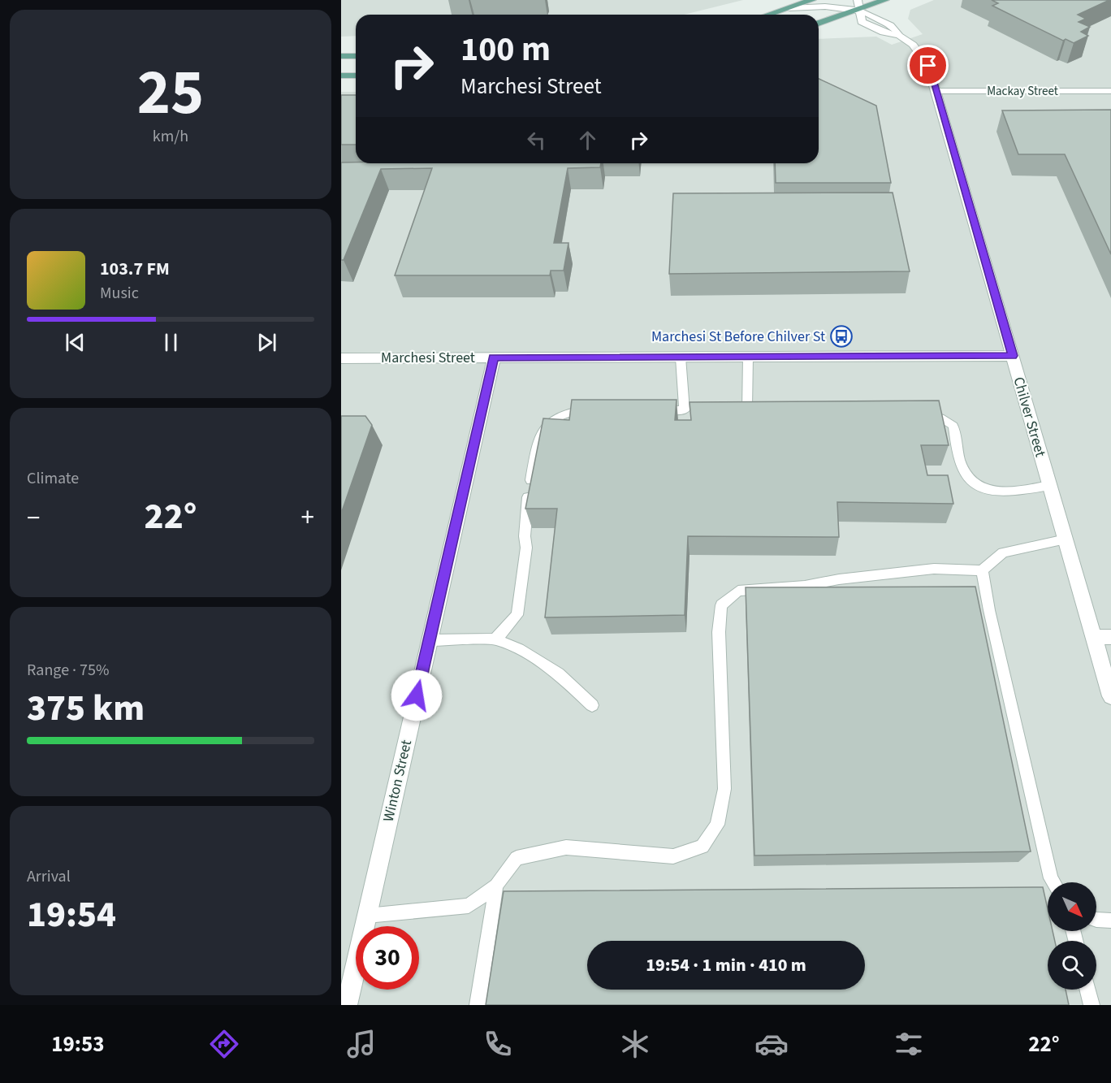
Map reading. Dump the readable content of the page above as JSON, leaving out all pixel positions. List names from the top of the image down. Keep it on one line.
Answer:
{"streets":{"street":["Mackay Street","Marchesi Street","Chilver Street","Winton Street"]},"crossings":[["Mackay Street","Chilver Street"],["Marchesi Street","Chilver Street"],["Marchesi Street","Winton Street"]],"places":{"bus stop":["Marchesi St Before Chilver St"]},"north":"bottom right","page":{"tile":[["25","km/h"],"Climate",["Range · 75%","375 km"],["Arrival","19:54"]],"turn":["100 m","Marchesi Street"],"song":["103.7 FM","Music"],"heat":["−","22°","+"],"limit":"30","trip":"19:54 · 1 min · 410 m","tabs":["19:53","22°"]}}
